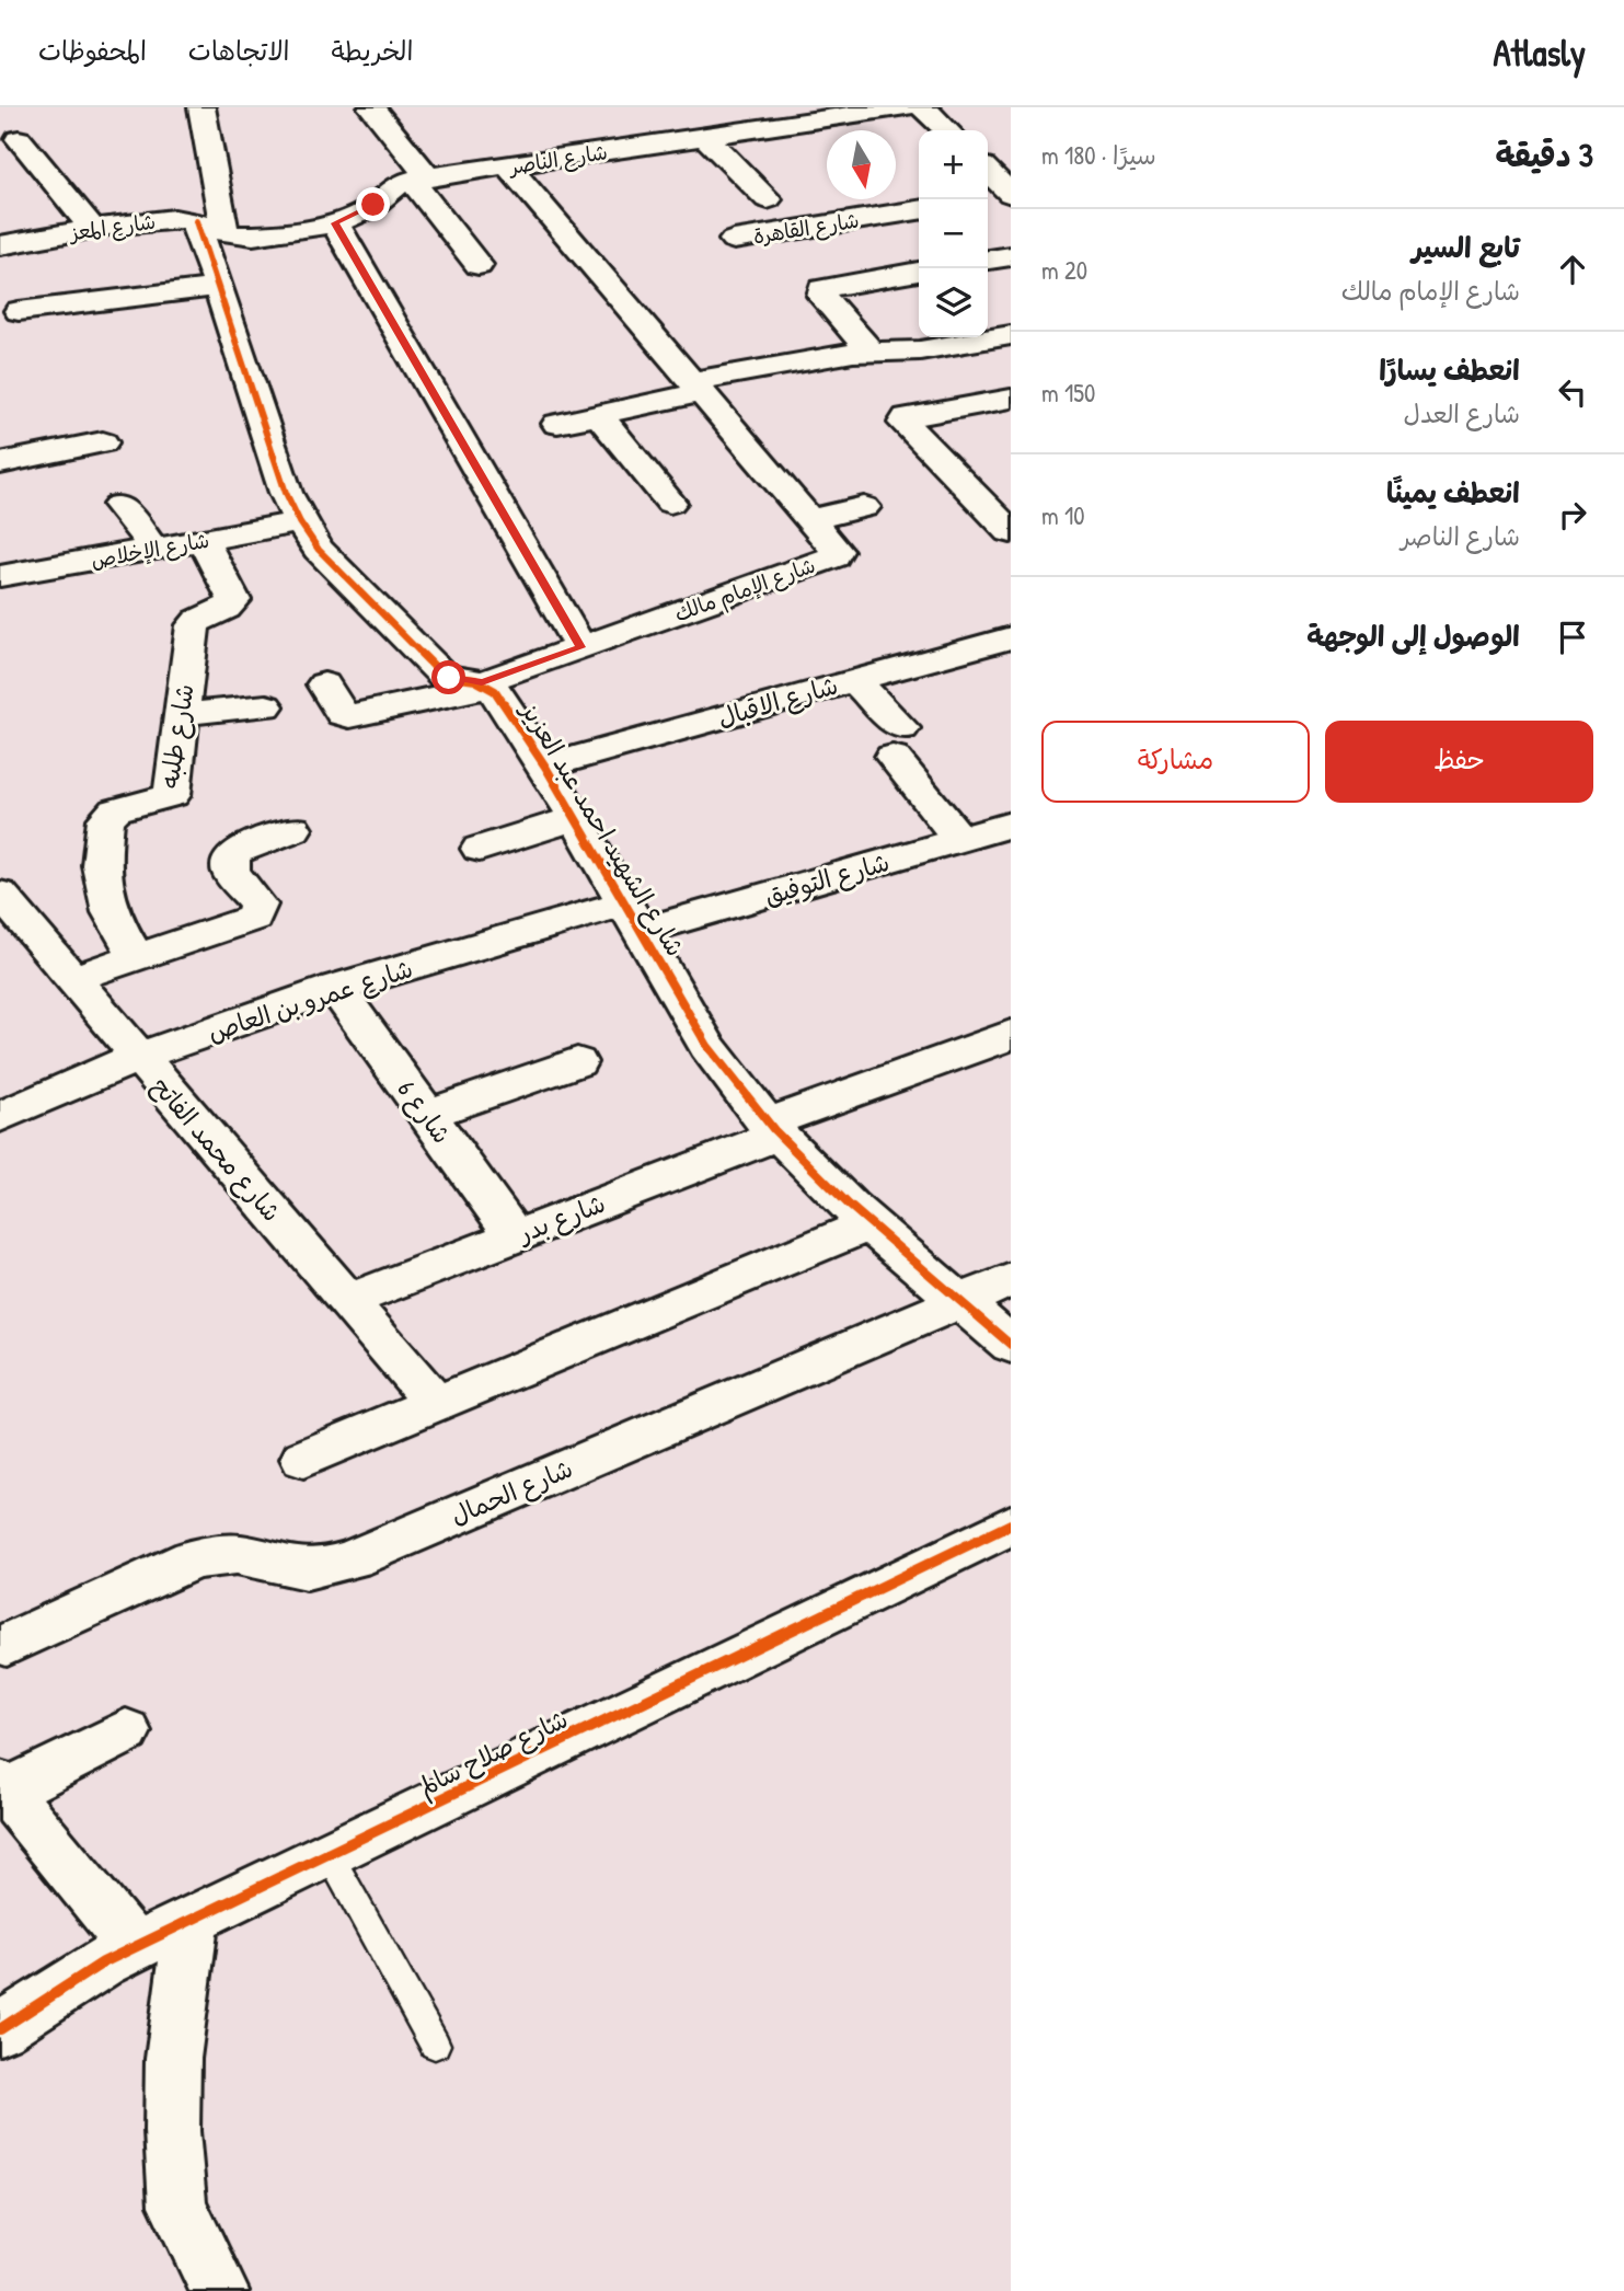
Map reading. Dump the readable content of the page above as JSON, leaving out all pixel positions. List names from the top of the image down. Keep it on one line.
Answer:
{"streets":{"street":["شارع الناصر","شارع المعز","شارع القاهرة","شارع الإخلاص","شارع الإمام مالك","شارع الاقبال","شارع طلبه","شارع الشهيد احمد عبد العزيز","شارع التوفيق","شارع عمرو بن العاص","شارع 6","شارع محمد الفاتح","شارع بدر","شارع الحمال","شارع صلاح سالم"]},"crossings":[["شارع الناصر","شارع المعز"],["شارع الناصر","شارع الإمام مالك"],["شارع الإخلاص","شارع طلبه"],["شارع الإمام مالك","شارع الشهيد احمد عبد العزيز"],["شارع الاقبال","شارع الشهيد احمد عبد العزيز"],["شارع الشهيد احمد عبد العزيز","شارع التوفيق"],["شارع الشهيد احمد عبد العزيز","شارع عمرو بن العاص"],["شارع الشهيد احمد عبد العزيز","شارع بدر"],["شارع الشهيد احمد عبد العزيز","شارع الحمال"],["شارع التوفيق","شارع عمرو بن العاص"],["شارع عمرو بن العاص","شارع 6"],["شارع عمرو بن العاص","شارع محمد الفاتح"],["شارع 6","شارع بدر"],["شارع محمد الفاتح","شارع بدر"]],"north":"bottom","page":{"header":"Atlasly","nav":["الخريطة","الاتجاهات","المحفوظات"],"heading":["3 دقيقة","سيرًا · 180 m"],"map_buttons":["+","−"],"list":[["تابع السير","شارع الإمام مالك","20 m"],["انعطف يسارًا","شارع العدل","150 m"],["انعطف يمينًا","شارع الناصر","10 m"],"الوصول إلى الوجهة"],"buttons":["حفظ","مشاركة"]}}
